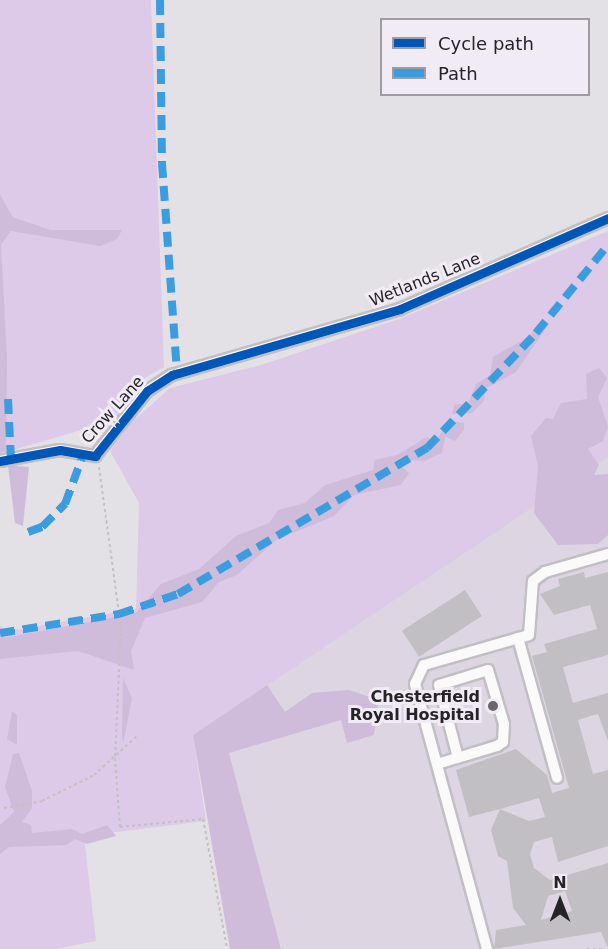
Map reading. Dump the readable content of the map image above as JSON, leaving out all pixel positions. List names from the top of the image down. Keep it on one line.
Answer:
{"streets":{"street":["Wetlands Lane","Crow Lane"]},"crossings":[["Wetlands Lane","Crow Lane"]],"places":["Chesterfield Royal Hospital"],"legend":["Cycle path","Path"],"north":"top"}
